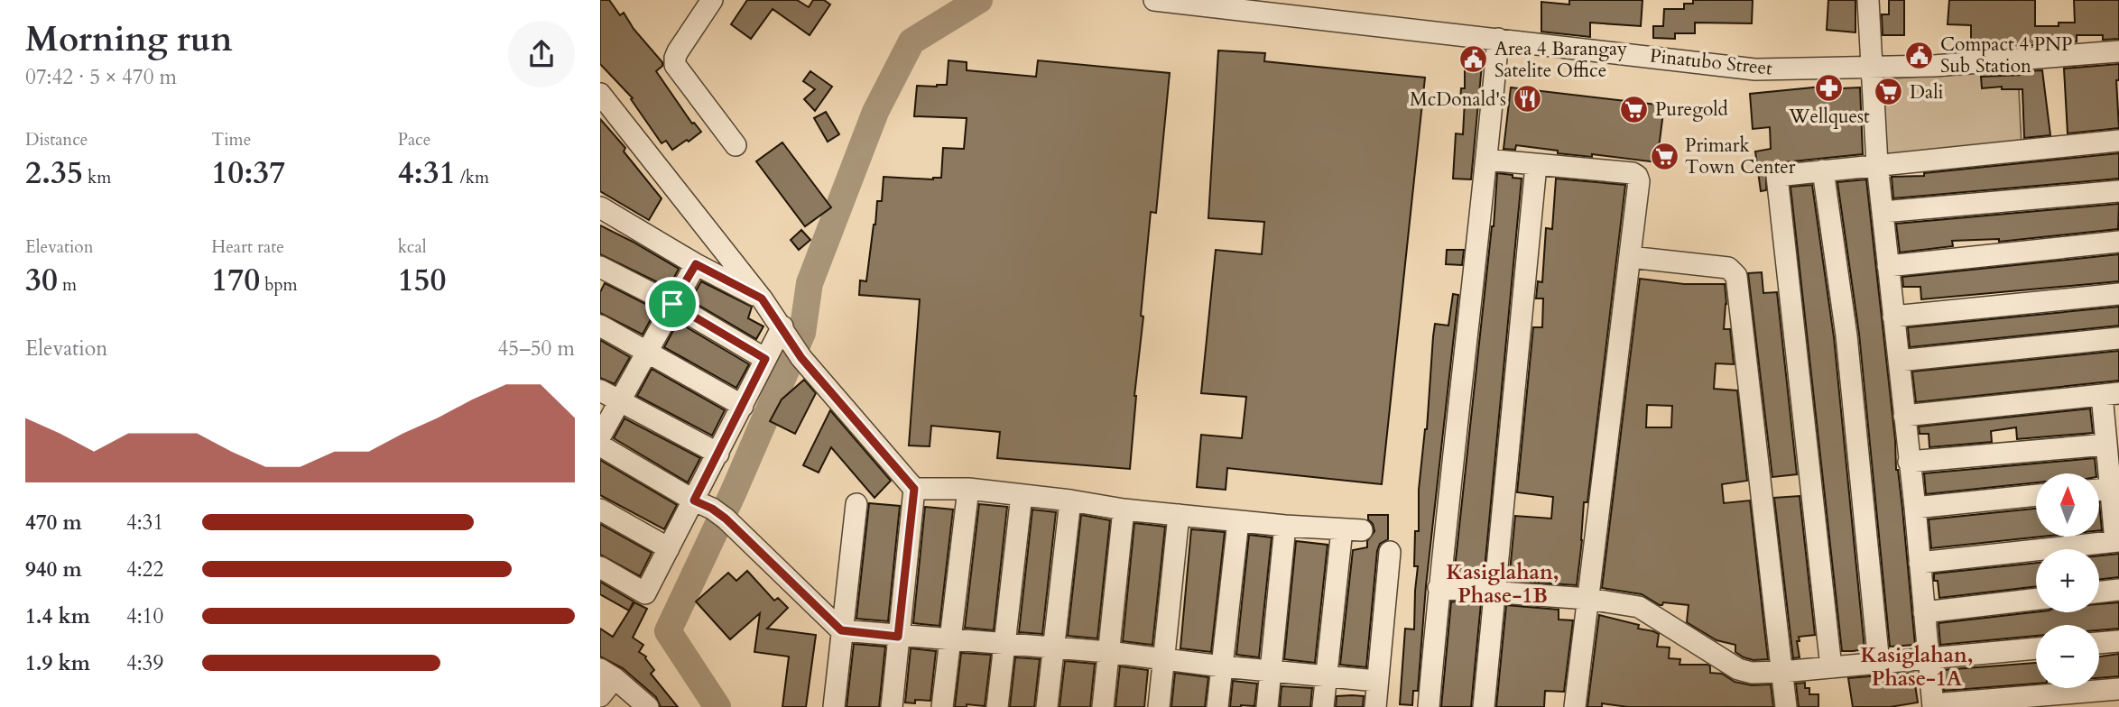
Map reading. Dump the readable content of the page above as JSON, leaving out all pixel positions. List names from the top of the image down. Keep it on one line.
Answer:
{"streets":{"street":["Pinatubo Street"]},"districts":["Kasiglahan, Phase-1B","Kasiglahan, Phase-1A"],"places":{"public building":["Compact 4 PNP Sub Station","Area 4 Barangay Satelite Office"],"pharmacy":["Wellquest"],"supermarket":["Dali","Puregold","Primark Town Center"],"restaurant":["McDonald's"]},"north":"top","page":{"heading":["Morning run","07:42 · 5 × 470 m"],"stats":[["Distance","2.35 km"],["Time","10:37"],["Pace","4:31 /km"],["Elevation","30 m"],["Heart rate","170 bpm"],["kcal","150"]],"chart":["Elevation","45–50 m"],"map_buttons":["+","−"],"list":[{"name":"470 m","note":"4:31"},{"name":"940 m","note":"4:22"},{"name":"1.4 km","note":"4:10"},{"name":"1.9 km","note":"4:39"}]}}
